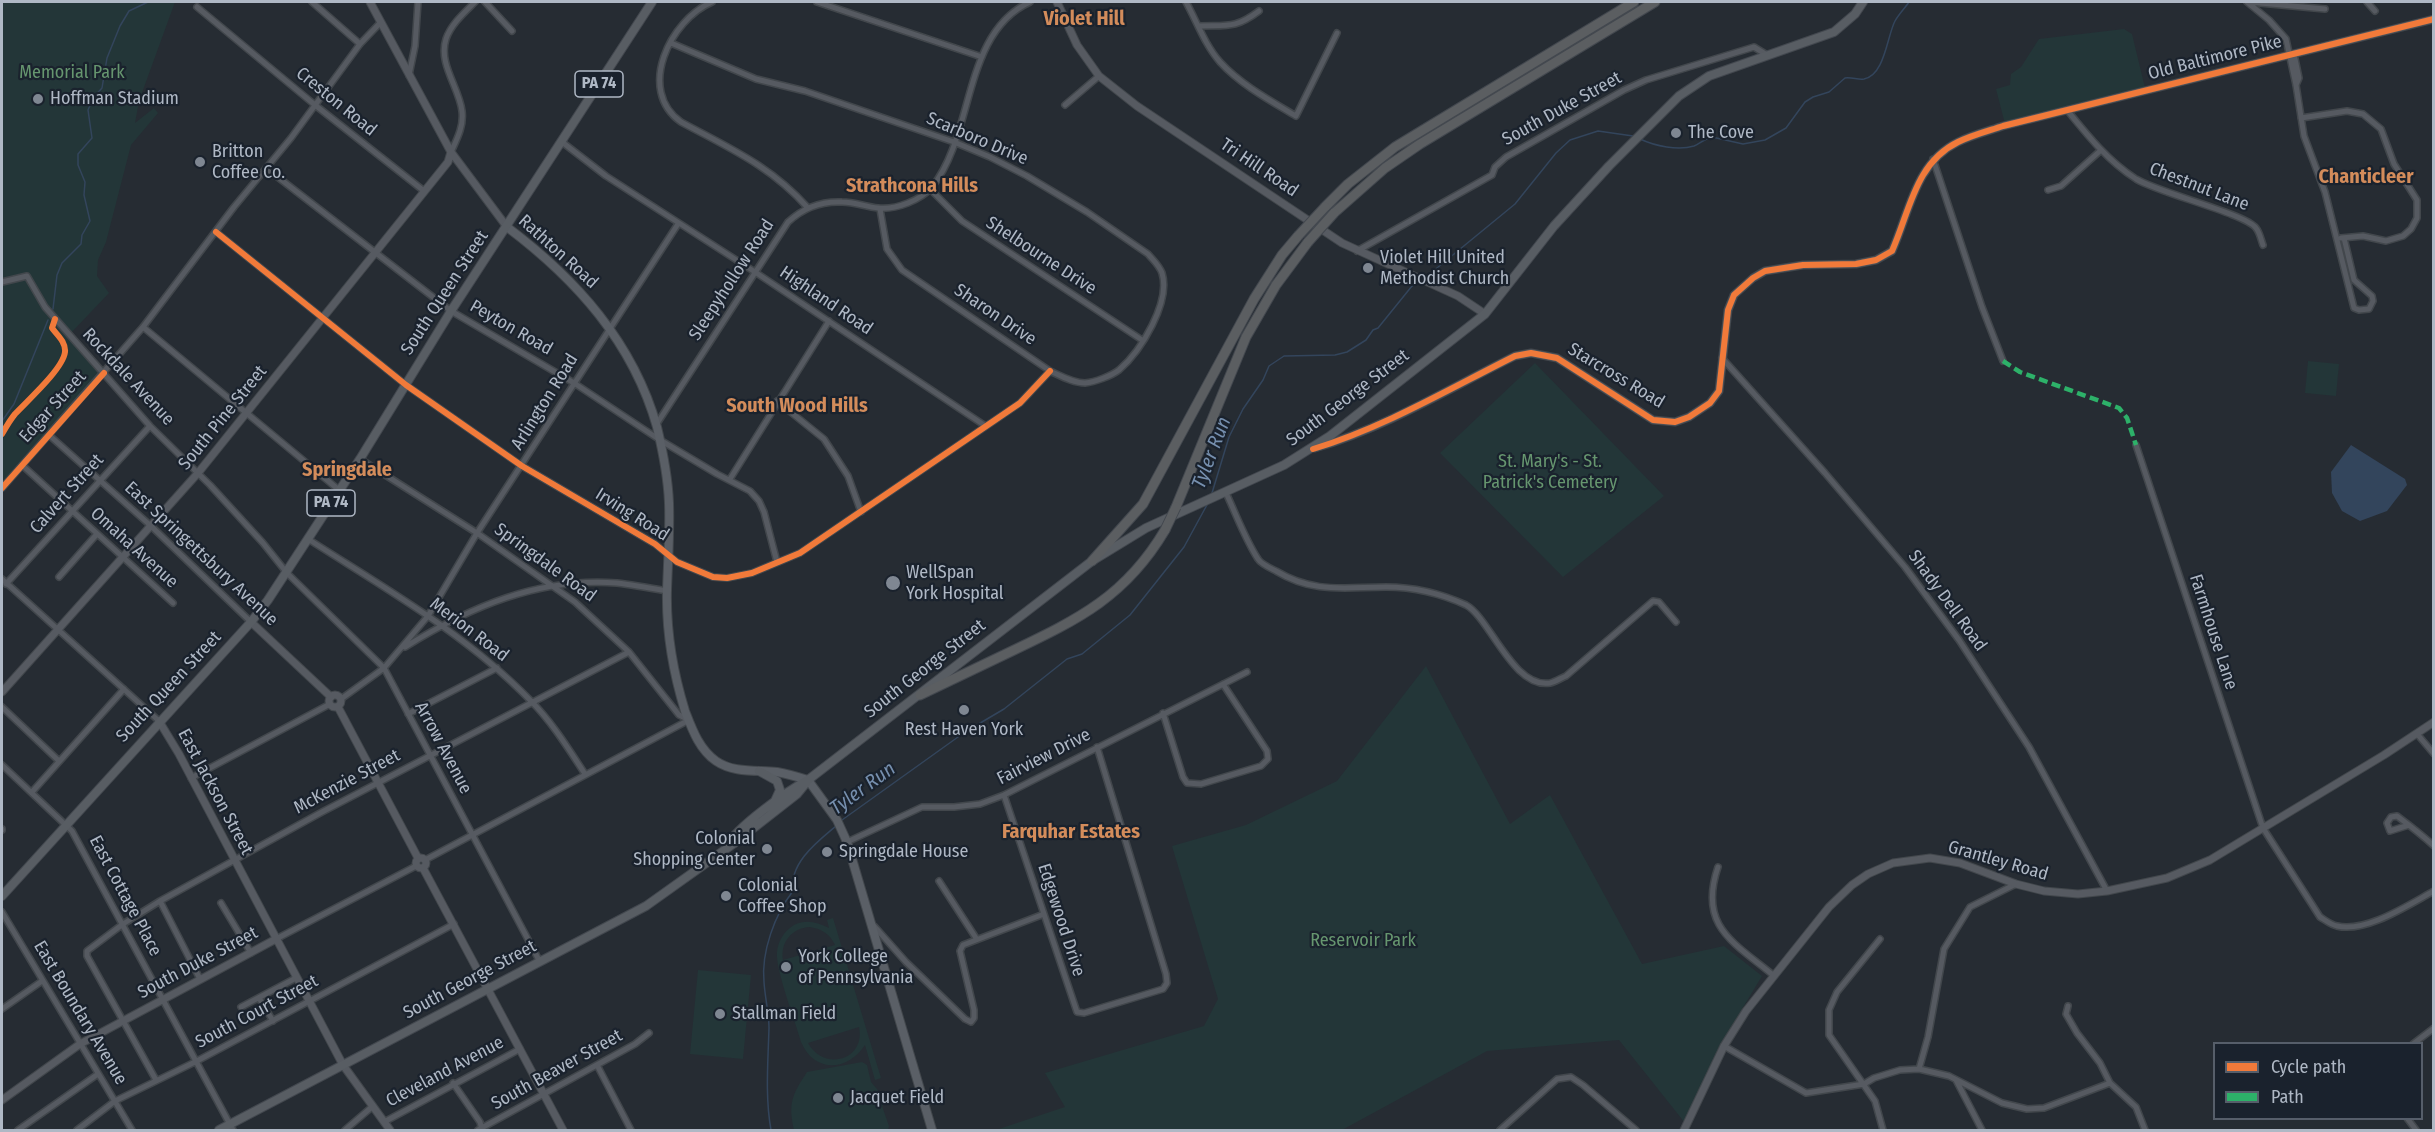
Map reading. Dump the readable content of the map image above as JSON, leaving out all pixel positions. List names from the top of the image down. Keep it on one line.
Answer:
{"streets":{"main road":["PA 74","Rathton Road","South Queen Street","South George Street"],"street":["Old Baltimore Pike","Creston Road","South Duke Street","Scarboro Drive","Tri Hill Road","Chestnut Lane","Shelbourne Drive","Sleepyhollow Road","Highland Road","Sharon Drive","Peyton Road","Starcross Road","Rockdale Avenue","Arlington Road","Edgar Street","South Pine Street","Calvert Street","Irving Road","Omaha Avenue","East Springettsbury Avenue","Springdale Road","Shady Dell Road","Merion Road","Farmhouse Lane","Arrow Avenue","Fairview Drive","McKenzie Street","East Jackson Street","Grantley Road","East Cottage Place","Edgewood Drive","South Court Street","East Boundary Avenue","South Beaver Street","Cleveland Avenue"]},"crossings":[["Old Baltimore Pike","Chestnut Lane"],["Old Baltimore Pike","Starcross Road"],["Creston Road","Edgar Street"],["Creston Road","South Pine Street"],["South Duke Street","Tri Hill Road"],["South Duke Street","Rathton Road"],["South Duke Street","South George Street"],["South Duke Street","East Springettsbury Avenue"],["South Duke Street","Springdale Road"],["South Duke Street","Merion Road"],["South Duke Street","Arrow Avenue"],["South Duke Street","McKenzie Street"],["South Duke Street","East Jackson Street"],["South Duke Street","East Cottage Place"],["South Duke Street","East Boundary Avenue"],["Scarboro Drive","Shelbourne Drive"],["Scarboro Drive","Sleepyhollow Road"],["Scarboro Drive","Sharon Drive"],["Tri Hill Road","South George Street"],["Rathton Road","Sleepyhollow Road"],["Rathton Road","South Queen Street"],["Rathton Road","Peyton Road"],["Rathton Road","South George Street"],["Rathton Road","Arlington Road"],["Rathton Road","Edgar Street"],["Rathton Road","South Pine Street"],["Rathton Road","Irving Road"],["Rathton Road","Springdale Road"],["Shelbourne Drive","Sleepyhollow Road"],["Sleepyhollow Road","Highland Road"],["Sleepyhollow Road","Sharon Drive"],["South Queen Street","Highland Road"],["South Queen Street","Peyton Road"],["South Queen Street","Rockdale Avenue"],["South Queen Street","Irving Road"],["South Queen Street","East Springettsbury Avenue"],["South Queen Street","Springdale Road"],["South Queen Street","Merion Road"],["South Queen Street","Arrow Avenue"],["South Queen Street","East Jackson Street"],["South Queen Street","East Cottage Place"],["Highland Road","Arlington Road"],["Highland Road","Irving Road"],["Sharon Drive","Irving Road"],["Peyton Road","Arlington Road"],["Peyton Road","Edgar Street"],["Peyton Road","South Pine Street"],["Peyton Road","Irving Road"],["Starcross Road","South George Street"],["Starcross Road","Shady Dell Road"],["Rockdale Avenue","Edgar Street"],["Rockdale Avenue","South Pine Street"],["Rockdale Avenue","Calvert Street"],["Rockdale Avenue","Arrow Avenue"],["South George Street","East Springettsbury Avenue"],["South George Street","Arrow Avenue"],["South George Street","East Jackson Street"],["South George Street","East Cottage Place"],["Arlington Road","Irving Road"],["Arlington Road","Springdale Road"],["Arlington Road","Merion Road"],["Arlington Road","Arrow Avenue"],["Edgar Street","Irving Road"],["Edgar Street","Omaha Avenue"],["Edgar Street","East Springettsbury Avenue"],["South Pine Street","Irving Road"],["South Pine Street","Omaha Avenue"],["South Pine Street","East Springettsbury Avenue"],["South Pine Street","East Jackson Street"],["Calvert Street","Omaha Avenue"],["Calvert Street","East Springettsbury Avenue"],["Calvert Street","East Jackson Street"],["East Springettsbury Avenue","McKenzie Street"],["East Springettsbury Avenue","South Court Street"],["East Springettsbury Avenue","South Beaver Street"],["East Springettsbury Avenue","Cleveland Avenue"],["Springdale Road","McKenzie Street"],["Shady Dell Road","Grantley Road"],["Merion Road","McKenzie Street"],["Farmhouse Lane","Grantley Road"],["Arrow Avenue","McKenzie Street"],["Fairview Drive","Edgewood Drive"],["McKenzie Street","East Jackson Street"],["McKenzie Street","East Cottage Place"],["East Jackson Street","South Court Street"],["East Jackson Street","Cleveland Avenue"],["East Cottage Place","South Court Street"],["South Court Street","East Boundary Avenue"]],"districts":["Violet Hill","Chanticleer","Strathcona Hills","South Wood Hills","Springdale","Farquhar Estates"],"water":["Tyler Run"],"parks":["Memorial Park","St. Mary's - St. Patrick's Cemetery","Reservoir Park"],"places":["Hoffman Stadium","The Cove","Britton Coffee Co.","Violet Hill United Methodist Church","WellSpan York Hospital","Rest Haven York","Colonial Shopping Center","Springdale House","Colonial Coffee Shop","York College of Pennsylvania","Stallman Field","Jacquet Field"],"legend":["Cycle path","Path"]}
